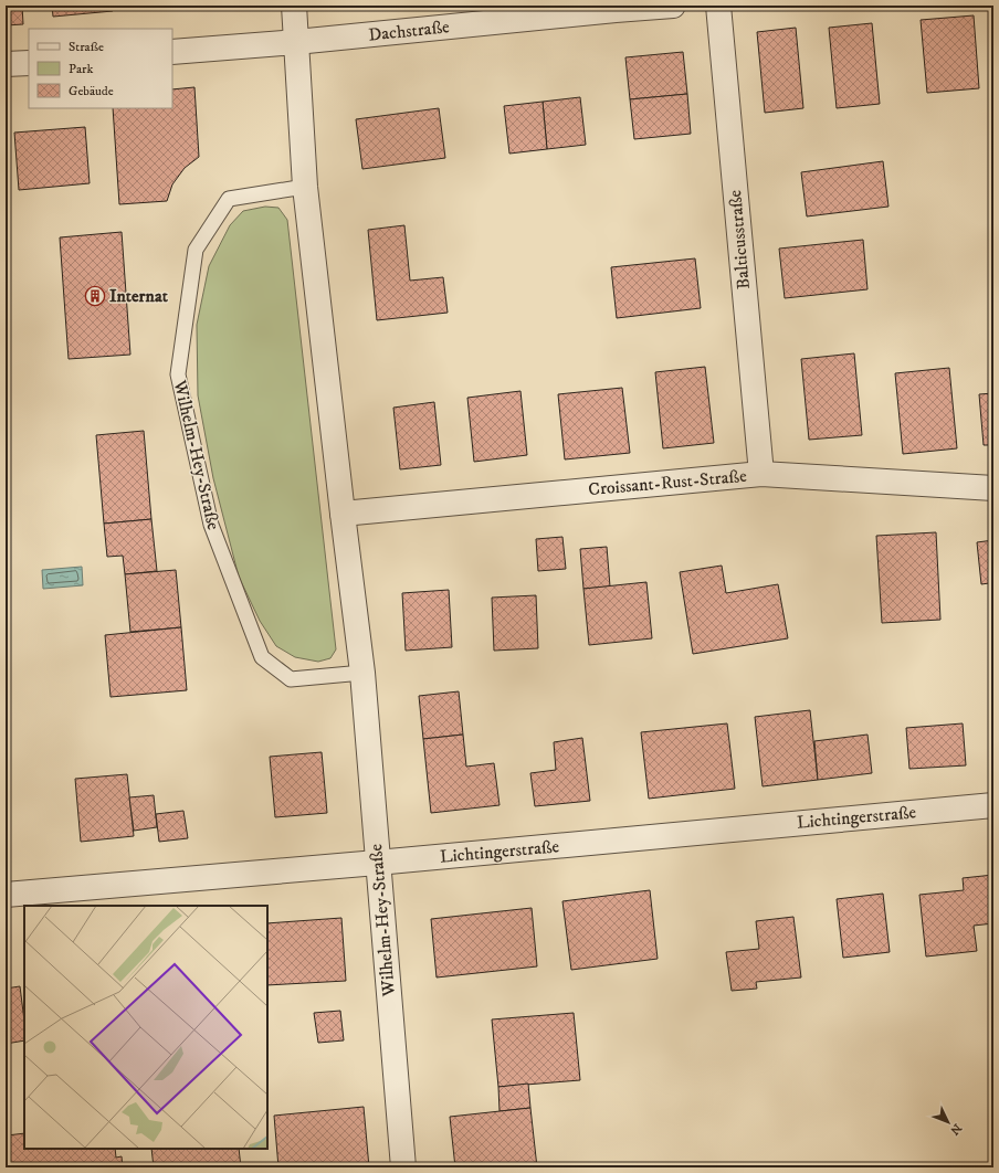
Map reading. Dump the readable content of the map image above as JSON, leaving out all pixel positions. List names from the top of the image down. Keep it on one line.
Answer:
{"streets":{"street":["Dachstraße","Balticusstraße","Wilhelm-Hey-Straße","Croissant-Rust-Straße","Lichtingerstraße"]},"crossings":[["Dachstraße","Wilhelm-Hey-Straße"],["Balticusstraße","Croissant-Rust-Straße"],["Wilhelm-Hey-Straße","Croissant-Rust-Straße"],["Wilhelm-Hey-Straße","Lichtingerstraße"]],"places":{"building":["Internat"]},"legend":["Straße","Park","Gebäude"],"north":"bottom right"}
